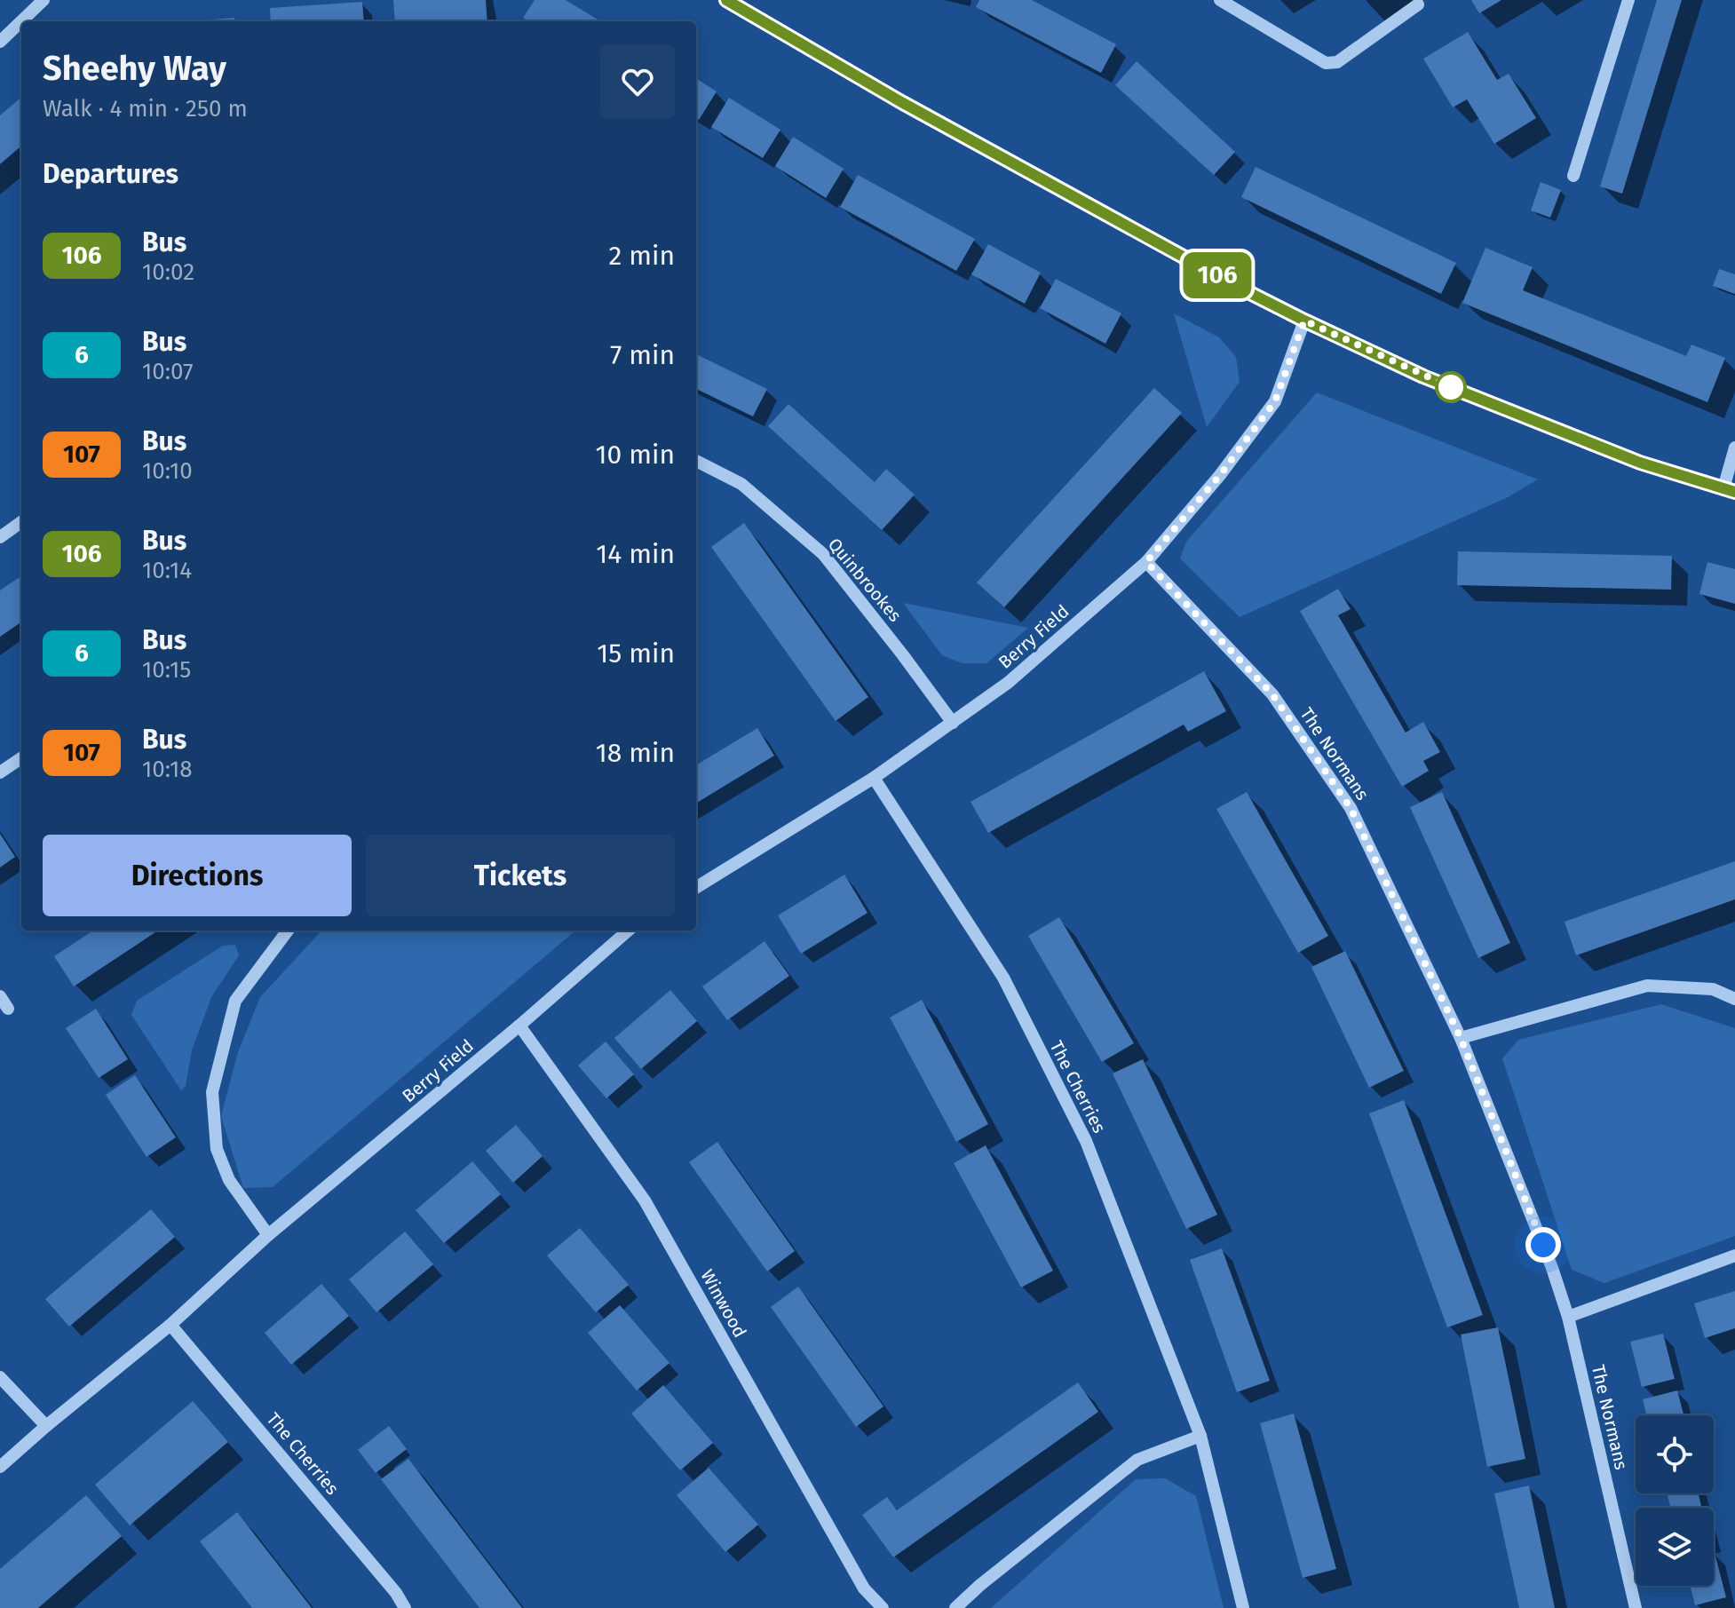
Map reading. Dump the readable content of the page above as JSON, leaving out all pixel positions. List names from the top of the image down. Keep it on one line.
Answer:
{"streets":{"street":["Quinbrookes","Berry Field","The Normans","The Cherries","Winwood"]},"crossings":[["Quinbrookes","Berry Field"],["Berry Field","The Normans"],["Berry Field","The Cherries"],["Berry Field","Winwood"]],"lines":["bus line 106"],"page":{"on_map":"106","heading":[["Sheehy Way","Walk · 4 min · 250 m"],"Departures"],"list":[{"mark":"106","name":"Bus","note":"10:02","value":"2 min"},{"mark":"6","name":"Bus","note":"10:07","value":"7 min"},{"mark":"107","name":"Bus","note":"10:10","value":"10 min"},{"mark":"106","name":"Bus","note":"10:14","value":"14 min"},{"mark":"6","name":"Bus","note":"10:15","value":"15 min"},{"mark":"107","name":"Bus","note":"10:18","value":"18 min"}],"buttons":["Directions","Tickets"]}}
